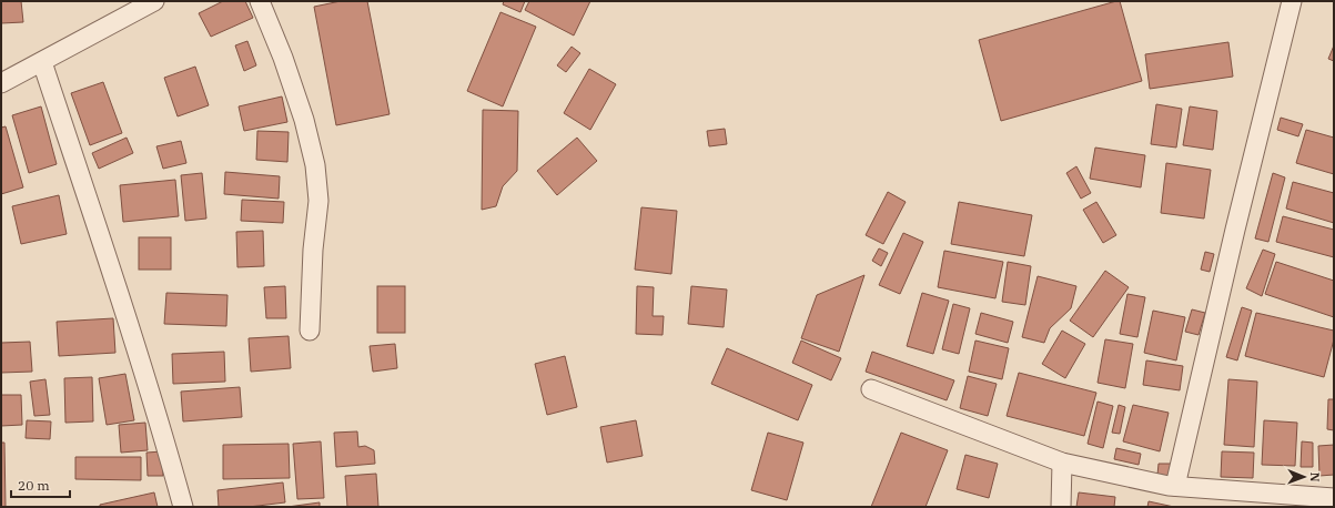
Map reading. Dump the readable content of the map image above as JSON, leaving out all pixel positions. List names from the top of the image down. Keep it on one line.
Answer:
{"scale_bar":"20 m","north":"right"}
